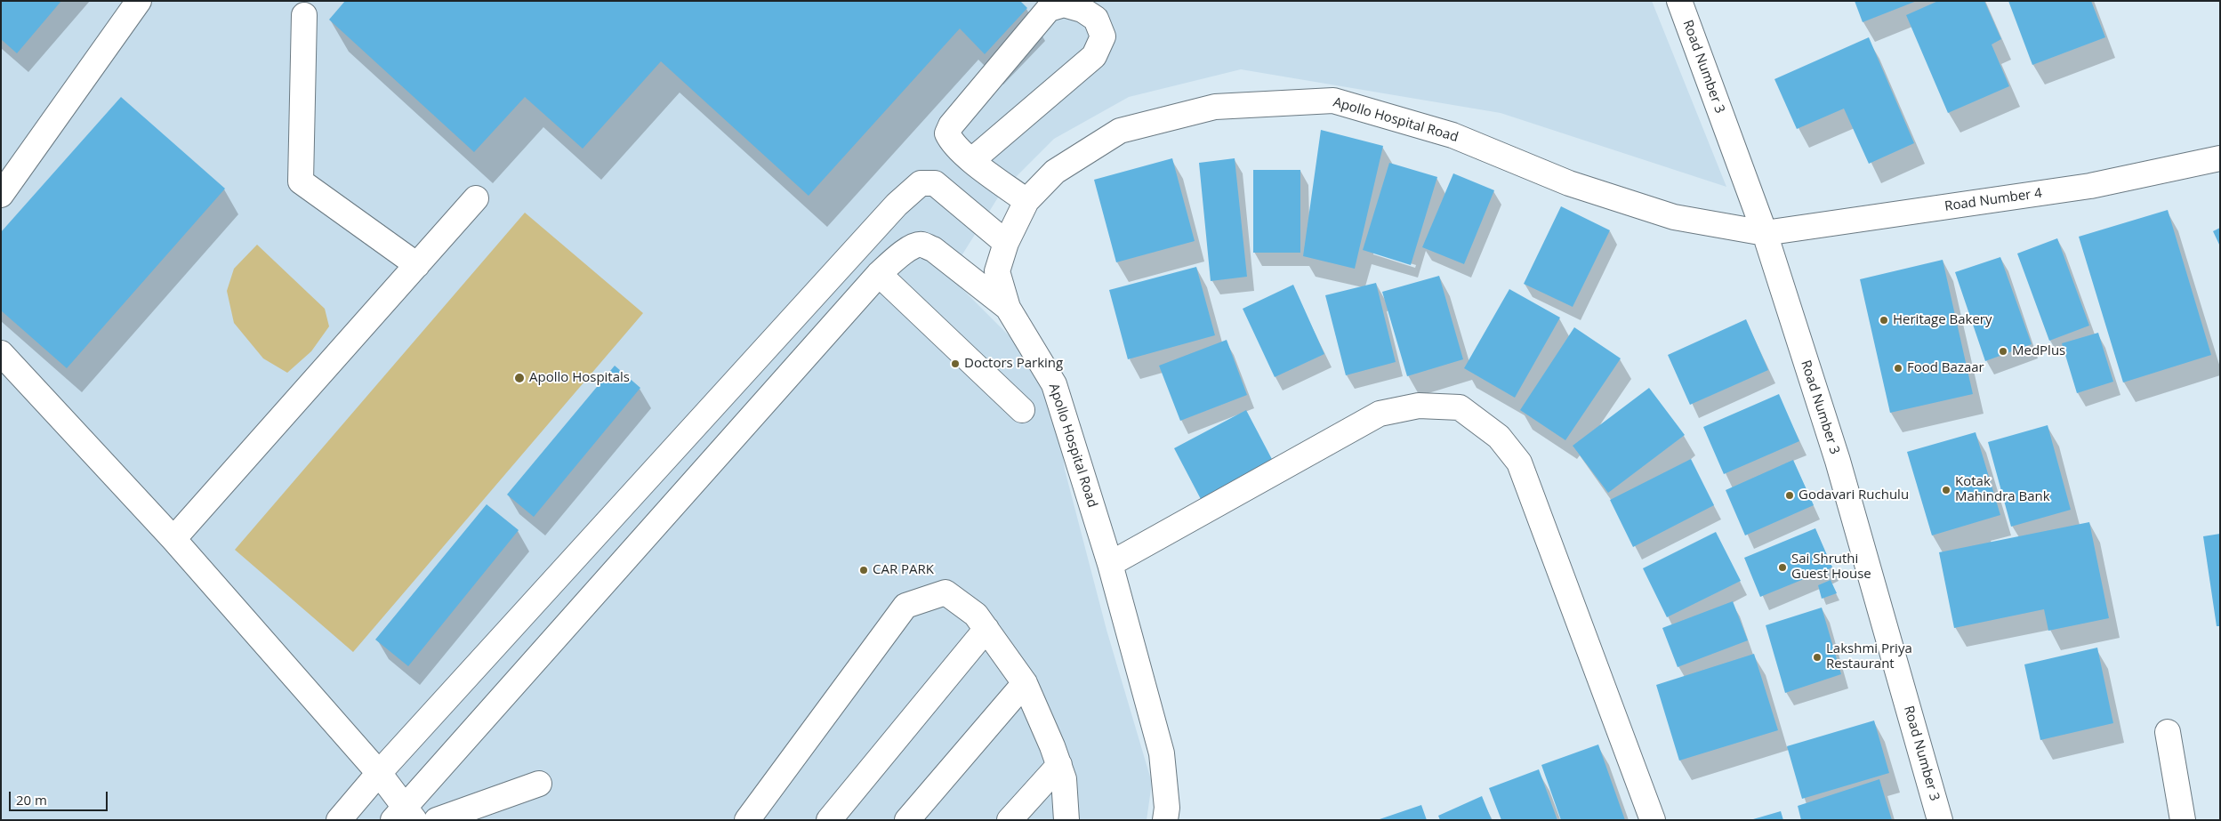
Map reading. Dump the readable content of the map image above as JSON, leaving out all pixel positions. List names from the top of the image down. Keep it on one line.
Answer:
{"streets":{"street":["Road Number 3","Apollo Hospital Road","Road Number 4"]},"crossings":[["Road Number 3","Apollo Hospital Road"],["Road Number 3","Road Number 4"],["Apollo Hospital Road","Road Number 4"]],"places":["Heritage Bakery","MedPlus","Doctors Parking","Food Bazaar","Apollo Hospitals","Kotak Mahindra Bank","Godavari Ruchulu","Sai Shruthi Guest House","CAR PARK","Lakshmi Priya Restaurant"],"scale_bar":"20 m"}
